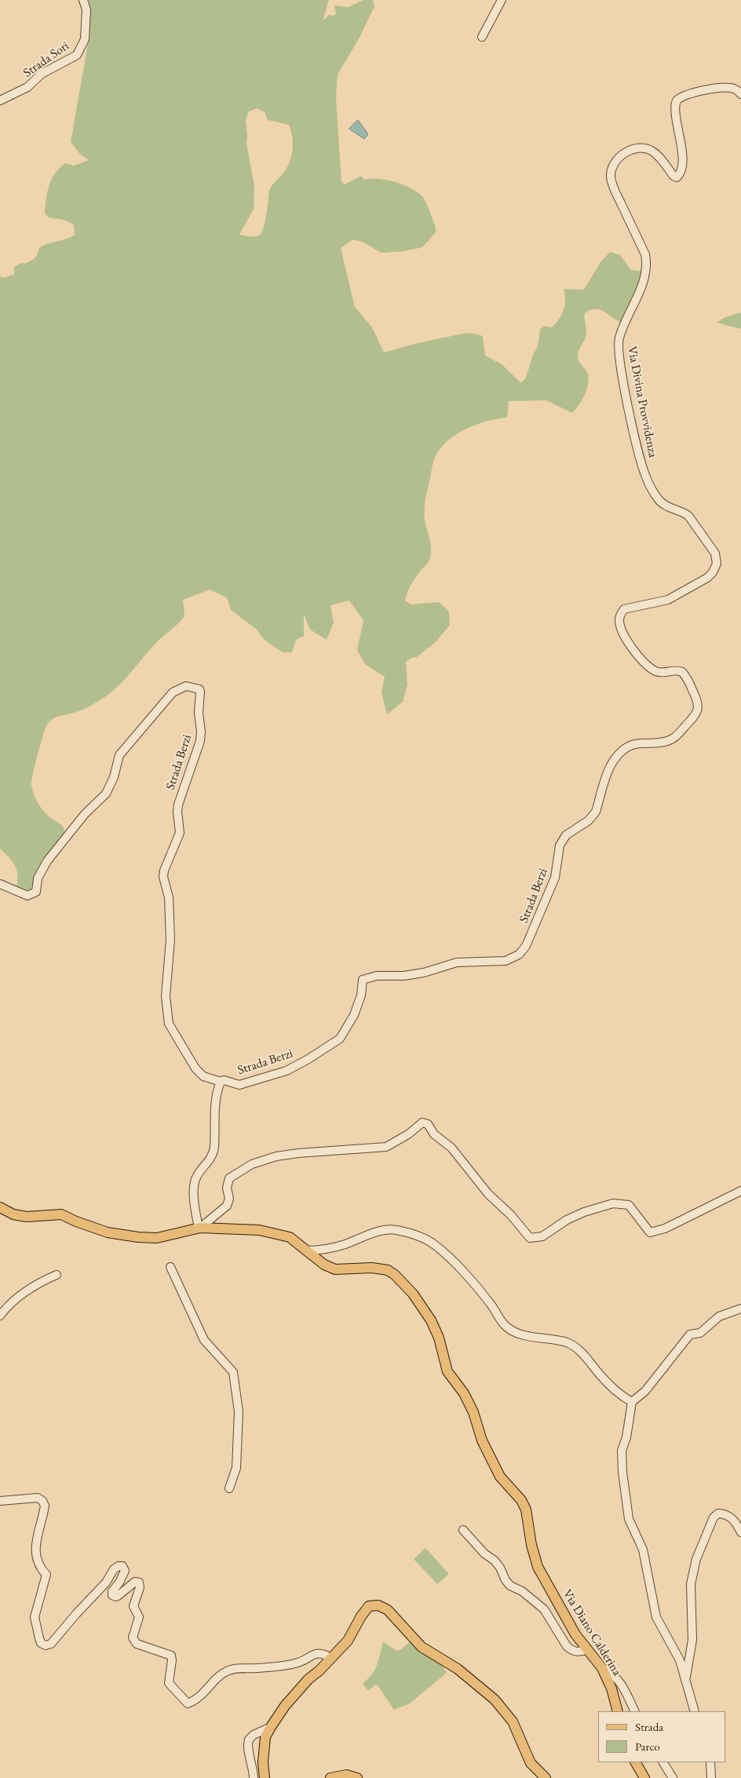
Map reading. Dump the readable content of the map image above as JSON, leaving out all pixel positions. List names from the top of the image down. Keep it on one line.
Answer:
{"streets":{"main road":["Via Diano Calderina"],"street":["Strada Sori","Via Divina Provvidenza","Strada Berzi"]},"crossings":[["Via Divina Provvidenza","Strada Berzi"]],"legend":["Strada","Parco"]}
